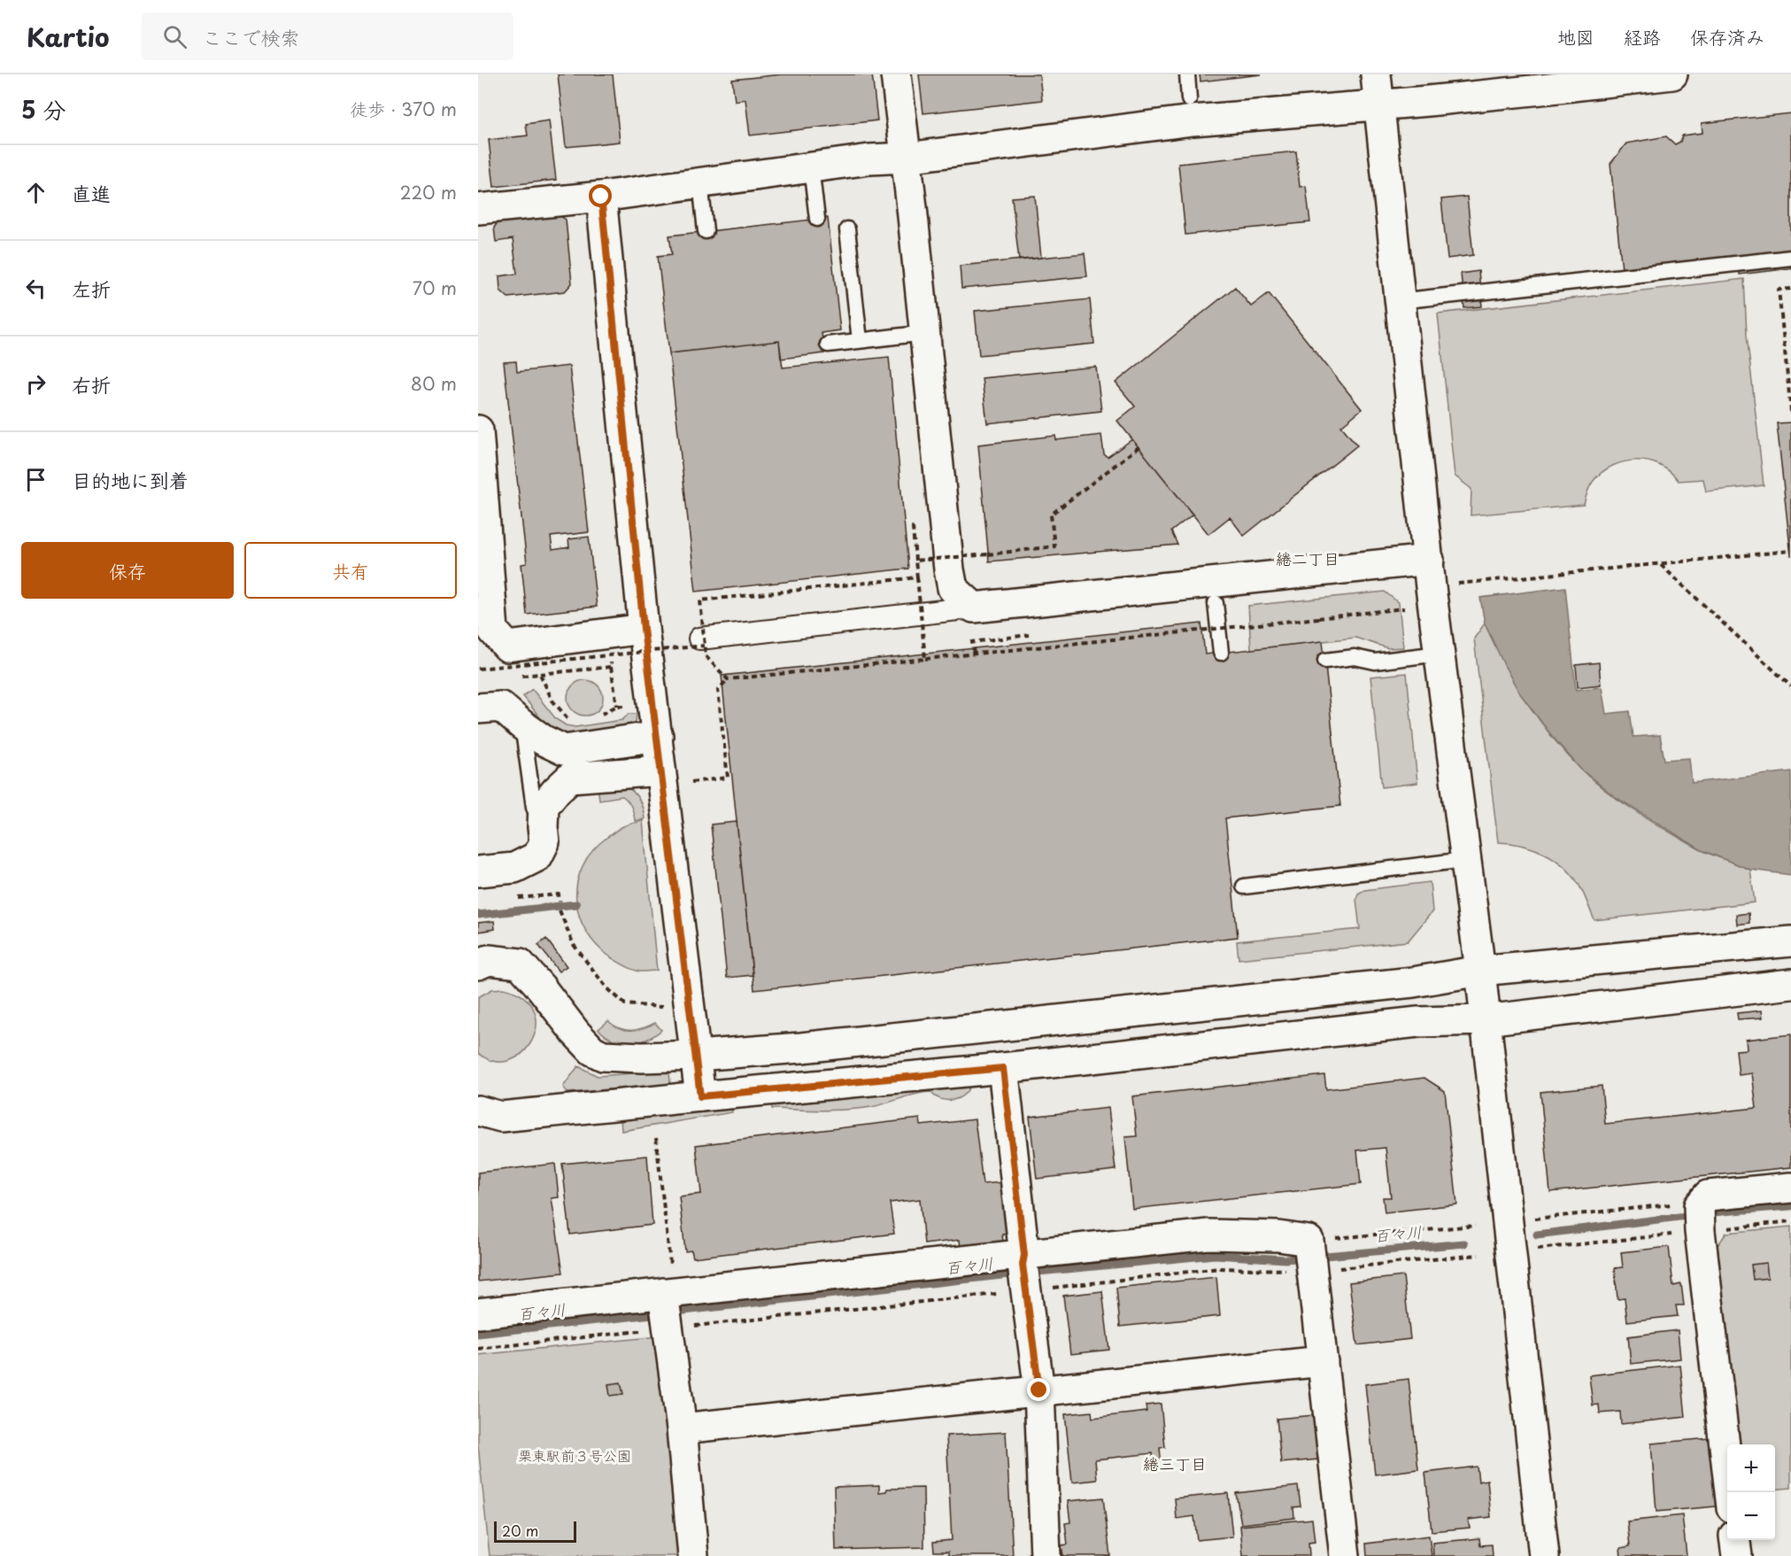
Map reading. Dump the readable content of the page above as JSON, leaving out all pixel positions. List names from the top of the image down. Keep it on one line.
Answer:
{"districts":["綣二丁目","綣三丁目"],"water":["百々川"],"parks":["栗東駅前３号公園"],"scale_bar":"20 m","page":{"header":"Kartio","search":"ここで検索","nav":["地図","経路","保存済み"],"heading":["5 分","徒歩 · 370 m"],"list":[["直進","220 m"],["左折","70 m"],["右折","80 m"],"目的地に到着"],"buttons":["保存","共有"],"map_buttons":["+","−"],"scale":"20 m"}}
